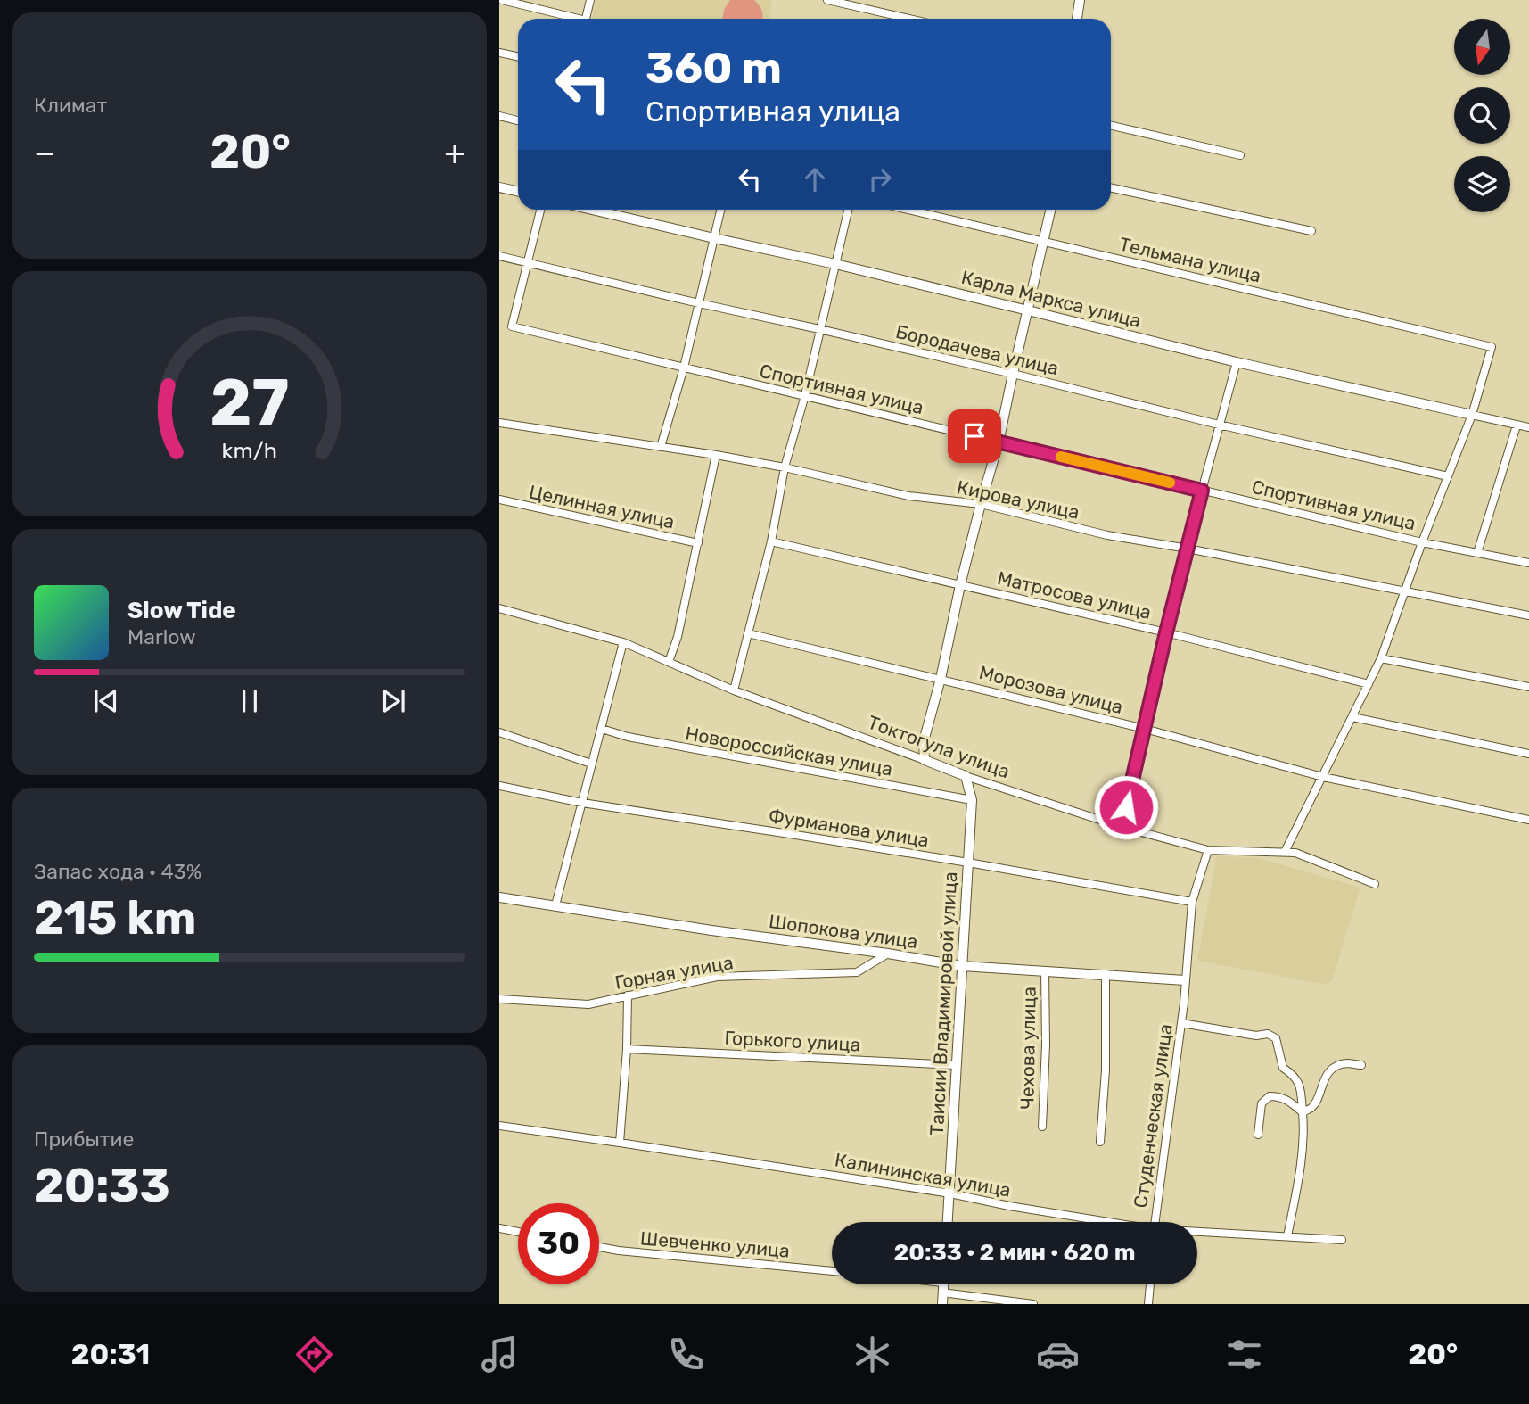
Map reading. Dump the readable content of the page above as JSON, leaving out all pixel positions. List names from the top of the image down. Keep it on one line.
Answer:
{"streets":{"street":["Тельмана улица","Карла Маркса улица","Бородачева улица","Спортивная улица","Кирова улица","Целинная улица","Матросова улица","Морозова улица","Токтогула улица","Новороссийская улица","Фурманова улица","Шопокова улица","Горная улица","Таисии Владимировой улица","Горького улица","Чехова улица","Студенческая улица","Калининская улица","Шевченко улица"]},"crossings":[["Тельмана улица","Карла Маркса улица"],["Бородачева улица","Спортивная улица"],["Токтогула улица","Таисии Владимировой улица"],["Новороссийская улица","Таисии Владимировой улица"],["Фурманова улица","Таисии Владимировой улица"],["Шопокова улица","Горная улица"],["Шопокова улица","Таисии Владимировой улица"],["Шопокова улица","Чехова улица"],["Шопокова улица","Студенческая улица"],["Таисии Владимировой улица","Горького улица"],["Таисии Владимировой улица","Калининская улица"]],"north":"bottom","page":{"tile":["Климат",["Запас хода · 43%","215 km"],["Прибытие","20:33"]],"turn":["360 m","Спортивная улица"],"heat":["−","20°","+"],"song":["Slow Tide","Marlow"],"limit":"30","trip":"20:33 · 2 мин · 620 m","tabs":["20:31","20°"],"gauge":["27","km/h"]}}
